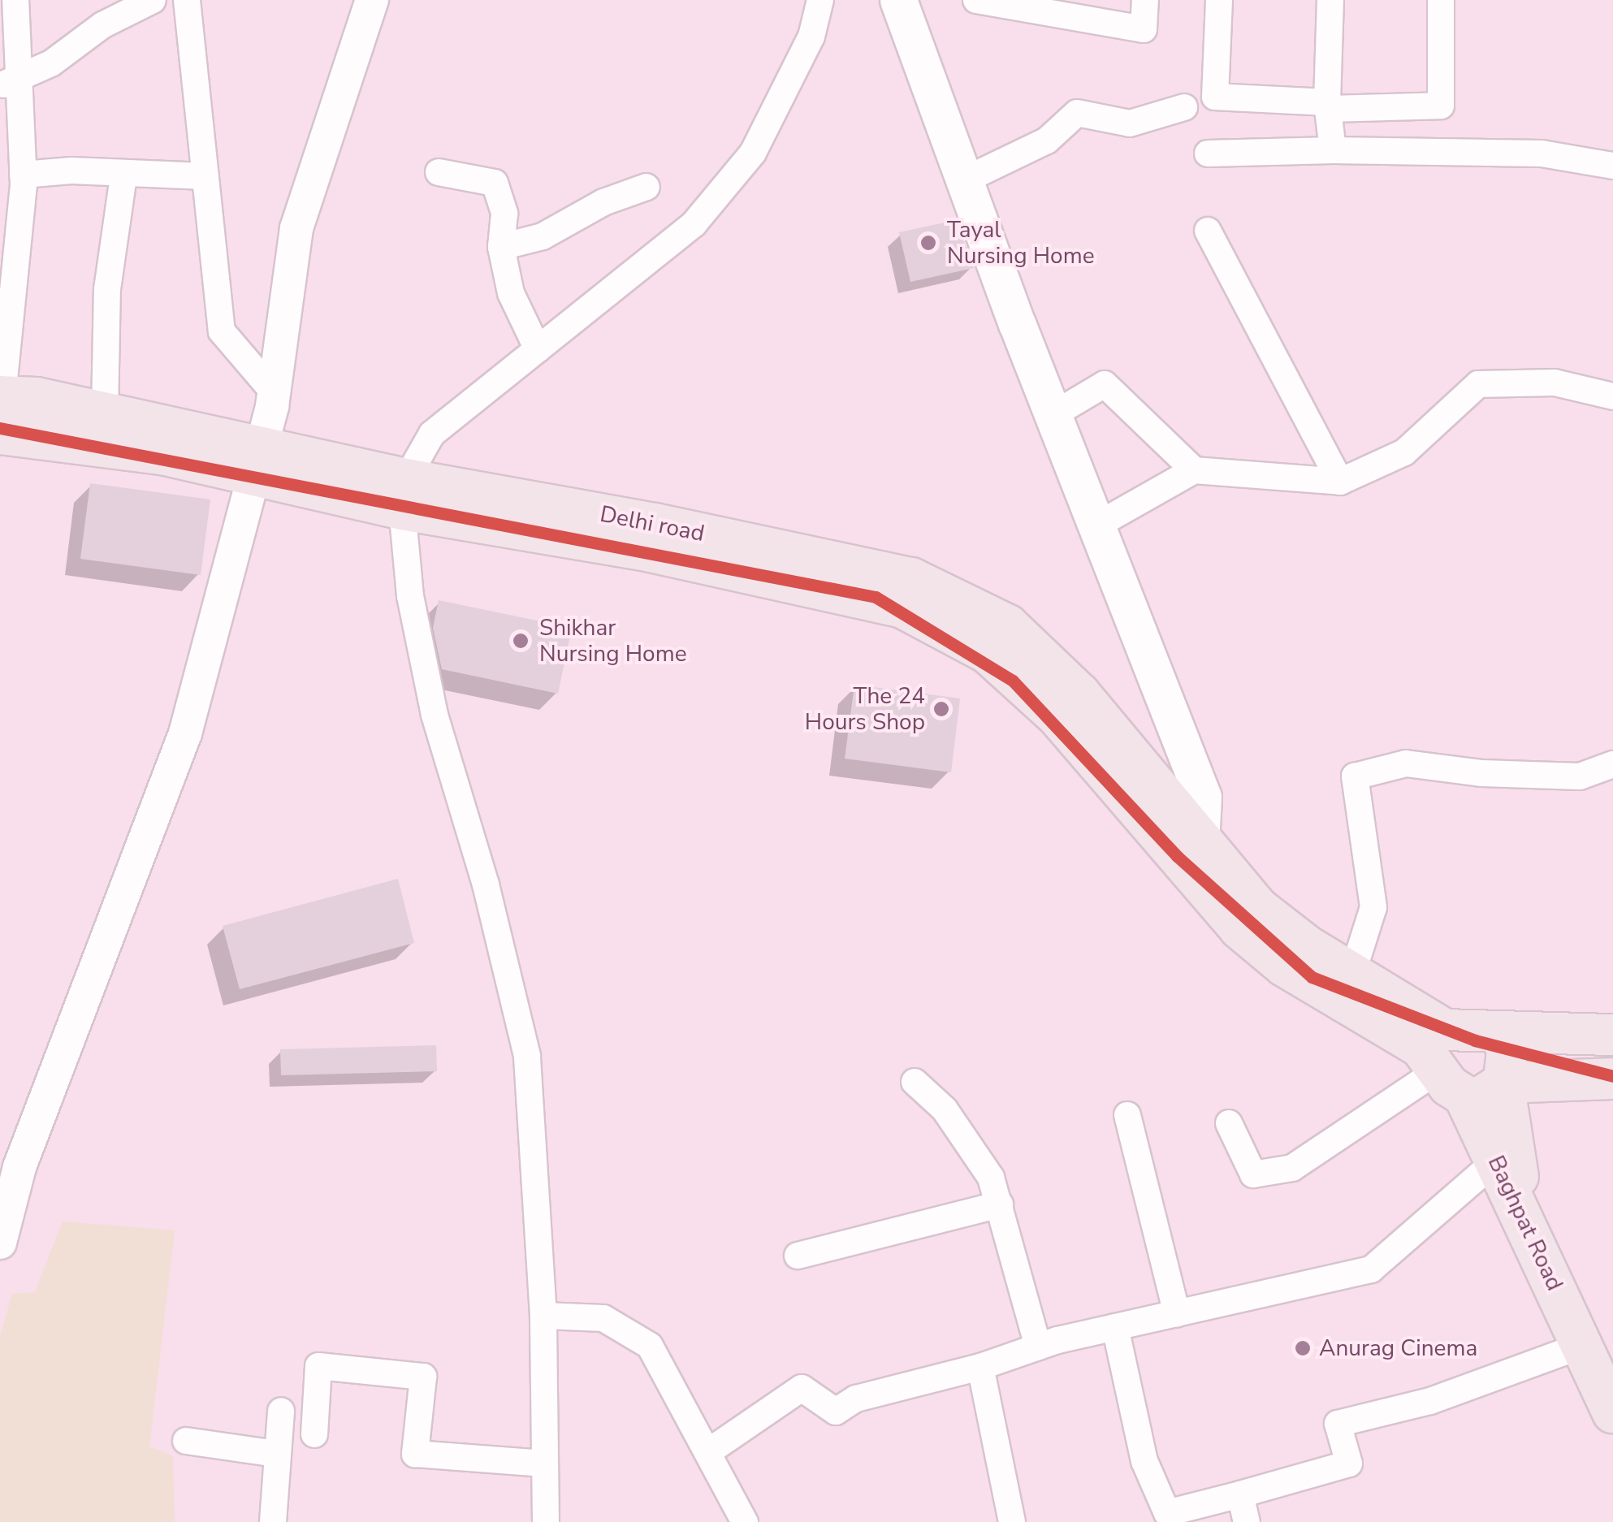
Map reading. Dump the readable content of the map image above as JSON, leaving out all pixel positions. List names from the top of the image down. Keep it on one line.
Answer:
{"streets":{"main road":["Delhi road","Baghpat Road"]},"crossings":[["Delhi road","Baghpat Road"]],"places":["Tayal Nursing Home","Shikhar Nursing Home","The 24 Hours Shop","Anurag Cinema"]}
